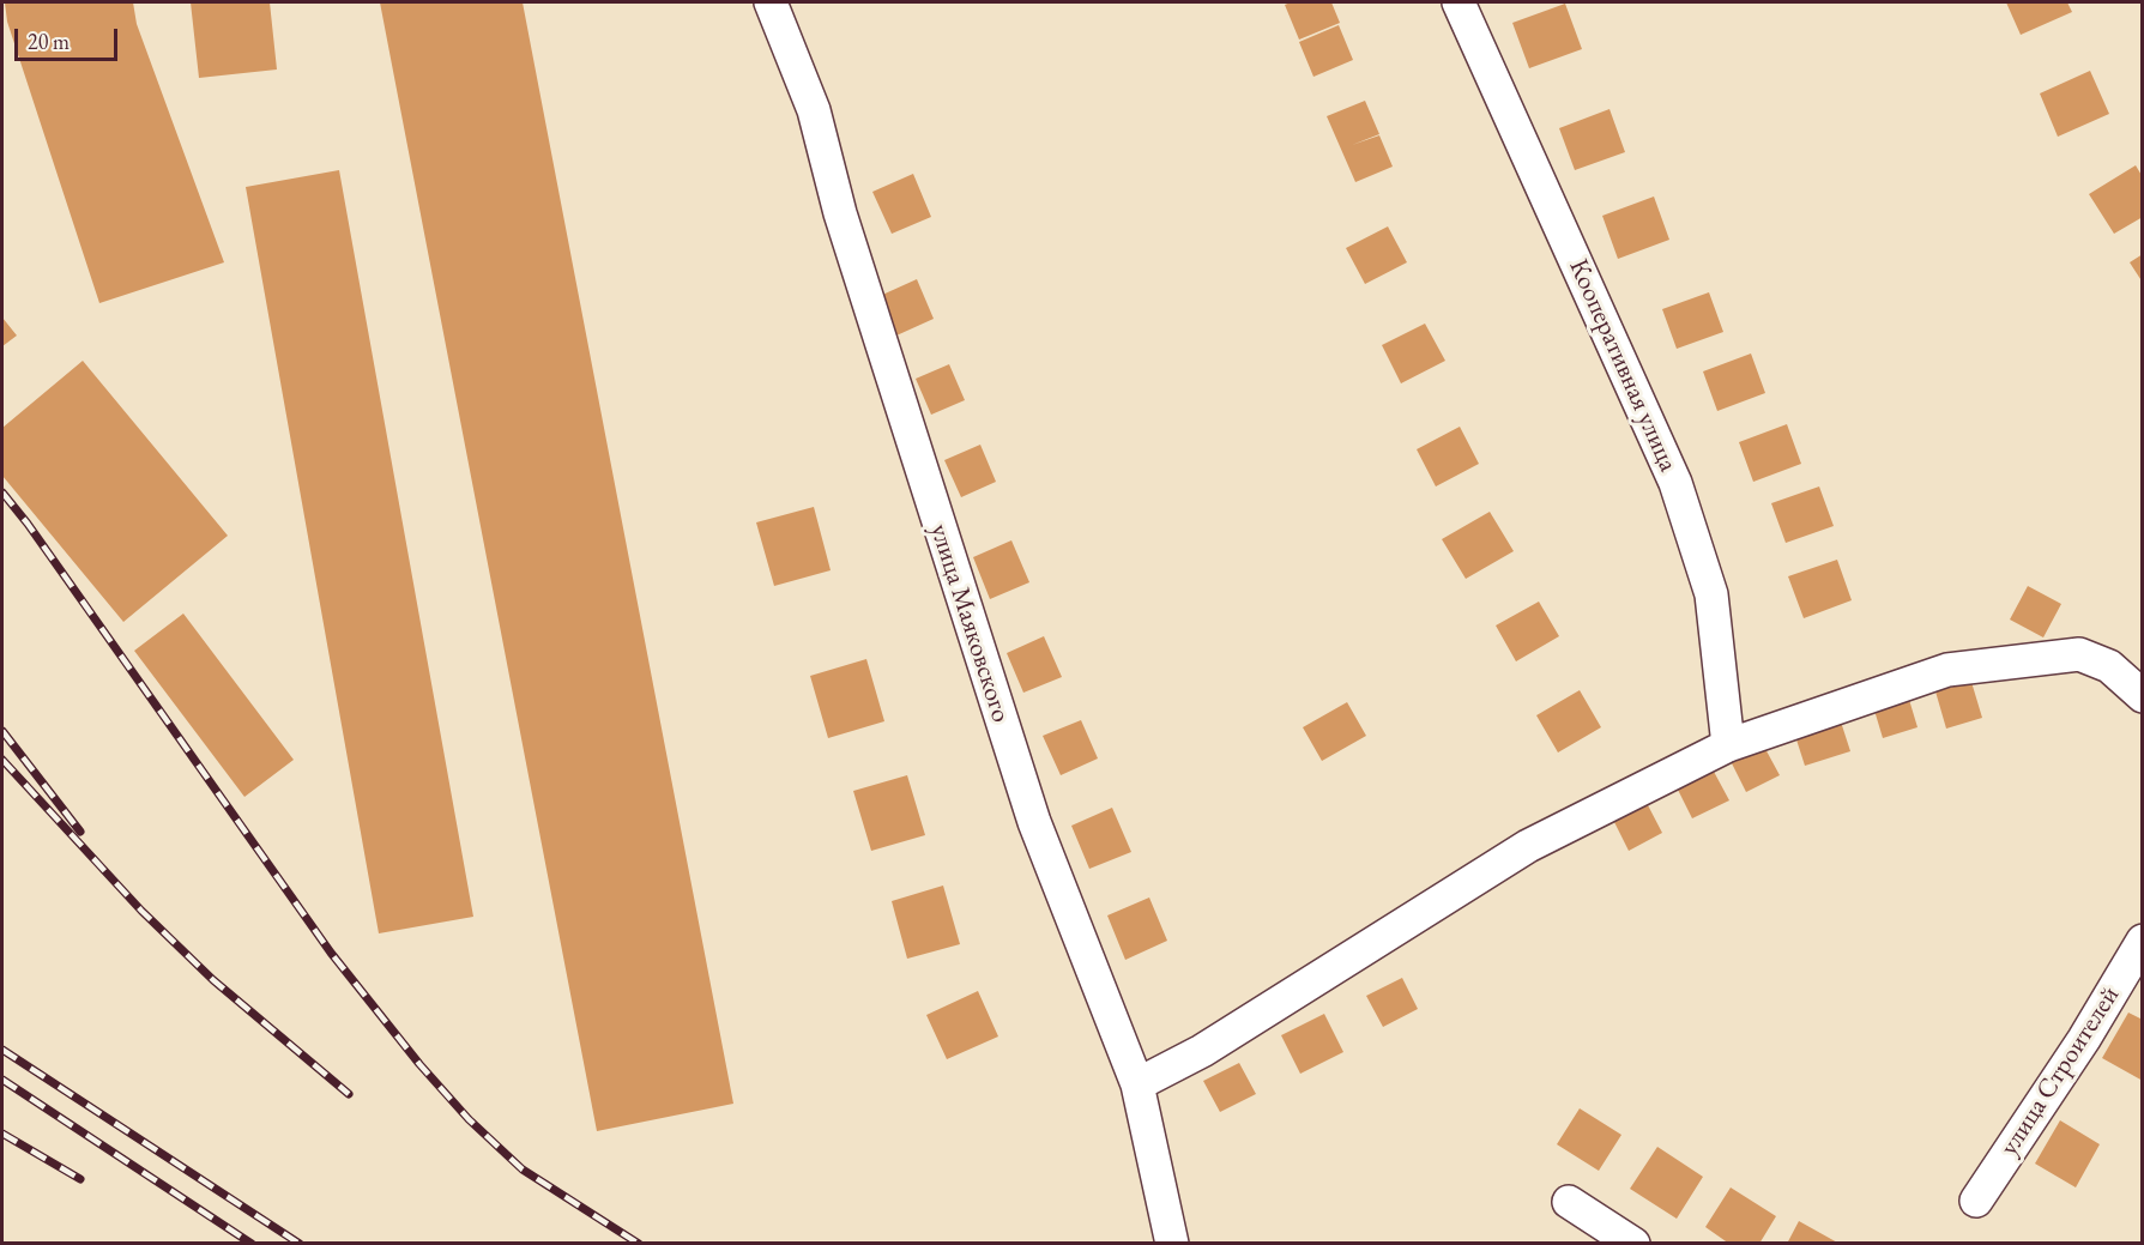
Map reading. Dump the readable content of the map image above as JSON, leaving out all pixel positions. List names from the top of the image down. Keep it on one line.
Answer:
{"streets":{"street":["Кооперативная улица","улица Маяковского","улица Строителей"]},"scale_bar":"20 m"}
